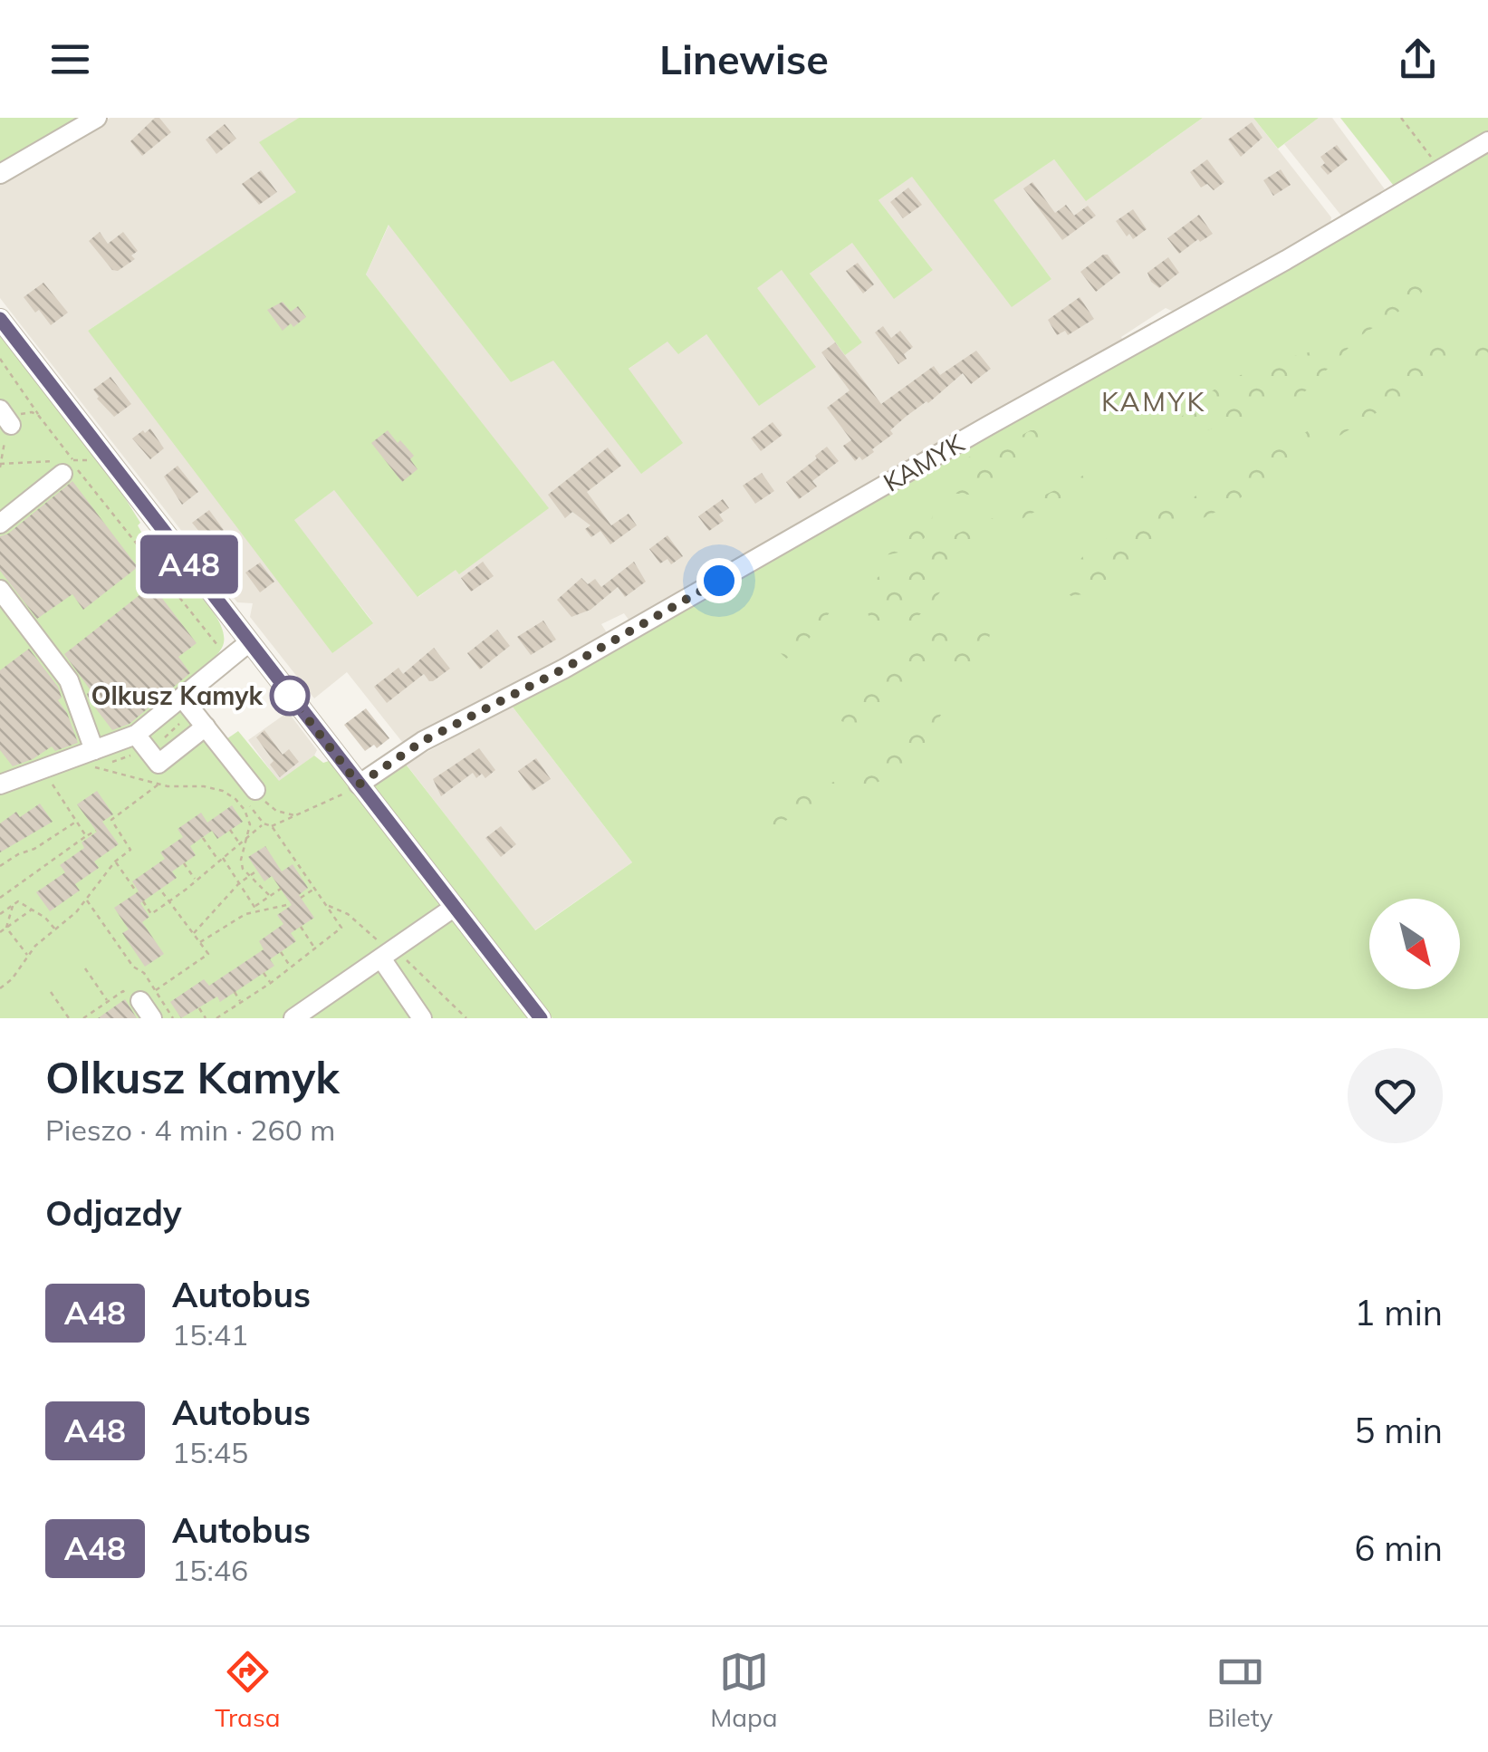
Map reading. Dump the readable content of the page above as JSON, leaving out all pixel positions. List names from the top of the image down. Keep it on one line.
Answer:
{"streets":{"street":["KAMYK"]},"districts":["KAMYK"],"places":["Olkusz Kamyk"],"lines":["bus line A48"],"north":"bottom right","page":{"header":"Linewise","on_map":"A48","heading":[["Olkusz Kamyk","Pieszo · 4 min · 260 m"],"Odjazdy"],"list":[{"mark":"A48","name":"Autobus","note":"15:41","value":"1 min"},{"mark":"A48","name":"Autobus","note":"15:45","value":"5 min"},{"mark":"A48","name":"Autobus","note":"15:46","value":"6 min"}],"tabs":["Trasa","Mapa","Bilety"]}}
